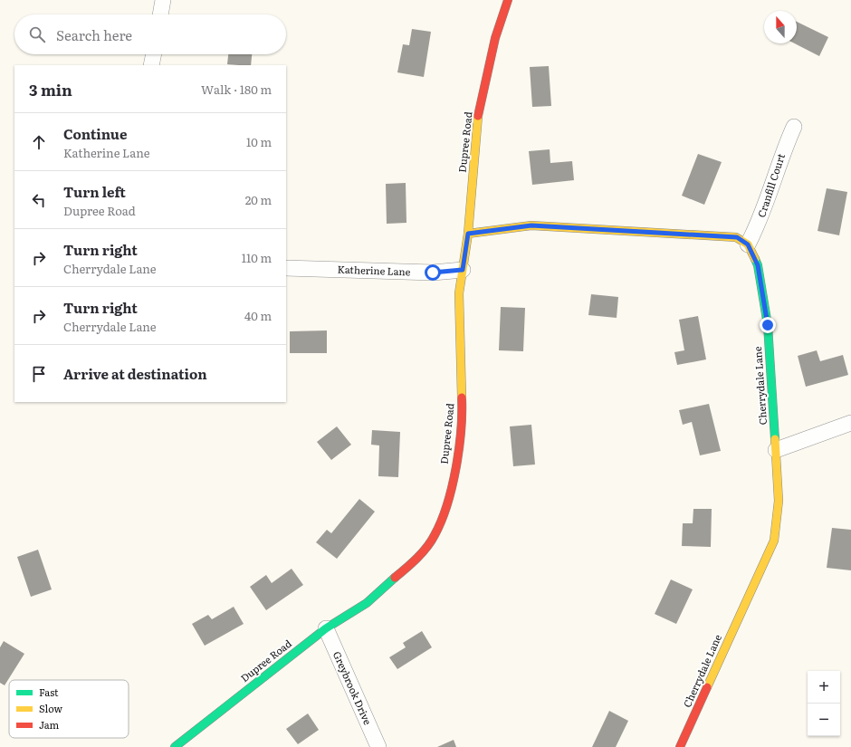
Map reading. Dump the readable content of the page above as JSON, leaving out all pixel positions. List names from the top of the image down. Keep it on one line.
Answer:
{"streets":{"street":["Dupree Road","Cranfill Court","Katherine Lane","Cherrydale Lane","Greybrook Drive"]},"crossings":[["Dupree Road","Katherine Lane"],["Dupree Road","Greybrook Drive"],["Cranfill Court","Cherrydale Lane"]],"legend":["Fast","Slow","Jam"],"north":"top","page":{"search":"Search here","heading":["3 min","Walk · 180 m"],"list":[["Continue","Katherine Lane","10 m"],["Turn left","Dupree Road","20 m"],["Turn right","Cherrydale Lane","110 m"],["Turn right","Cherrydale Lane","40 m"],"Arrive at destination"],"map_buttons":["+","−"]}}
